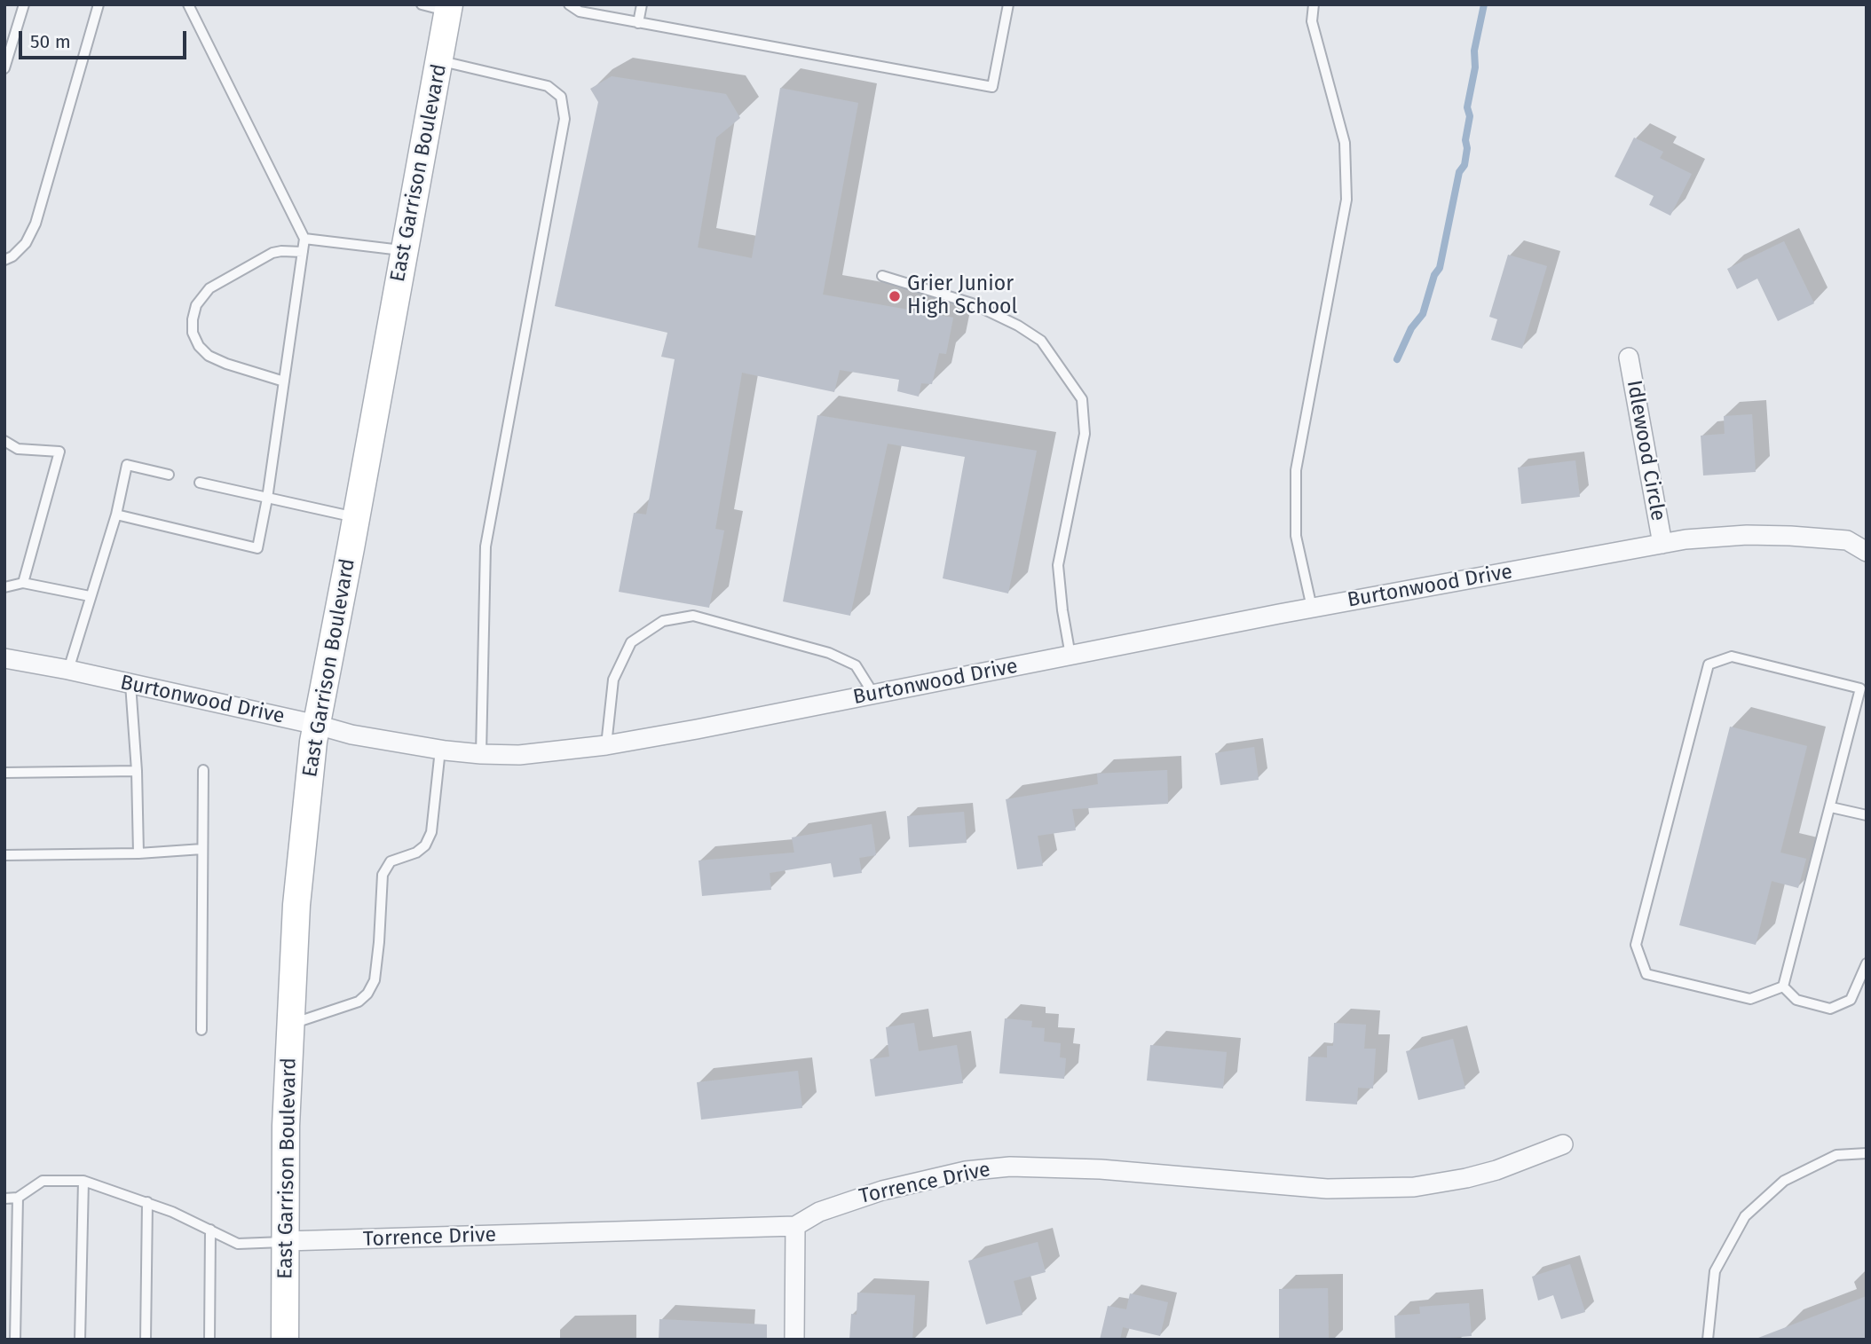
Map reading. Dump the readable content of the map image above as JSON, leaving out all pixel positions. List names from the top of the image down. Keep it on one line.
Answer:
{"streets":{"main road":["East Garrison Boulevard"],"street":["Idlewood Circle","Burtonwood Drive","Torrence Drive"]},"crossings":[["East Garrison Boulevard","Burtonwood Drive"],["East Garrison Boulevard","Torrence Drive"],["Idlewood Circle","Burtonwood Drive"]],"places":["Grier Junior High School"],"scale_bar":"50 m"}
